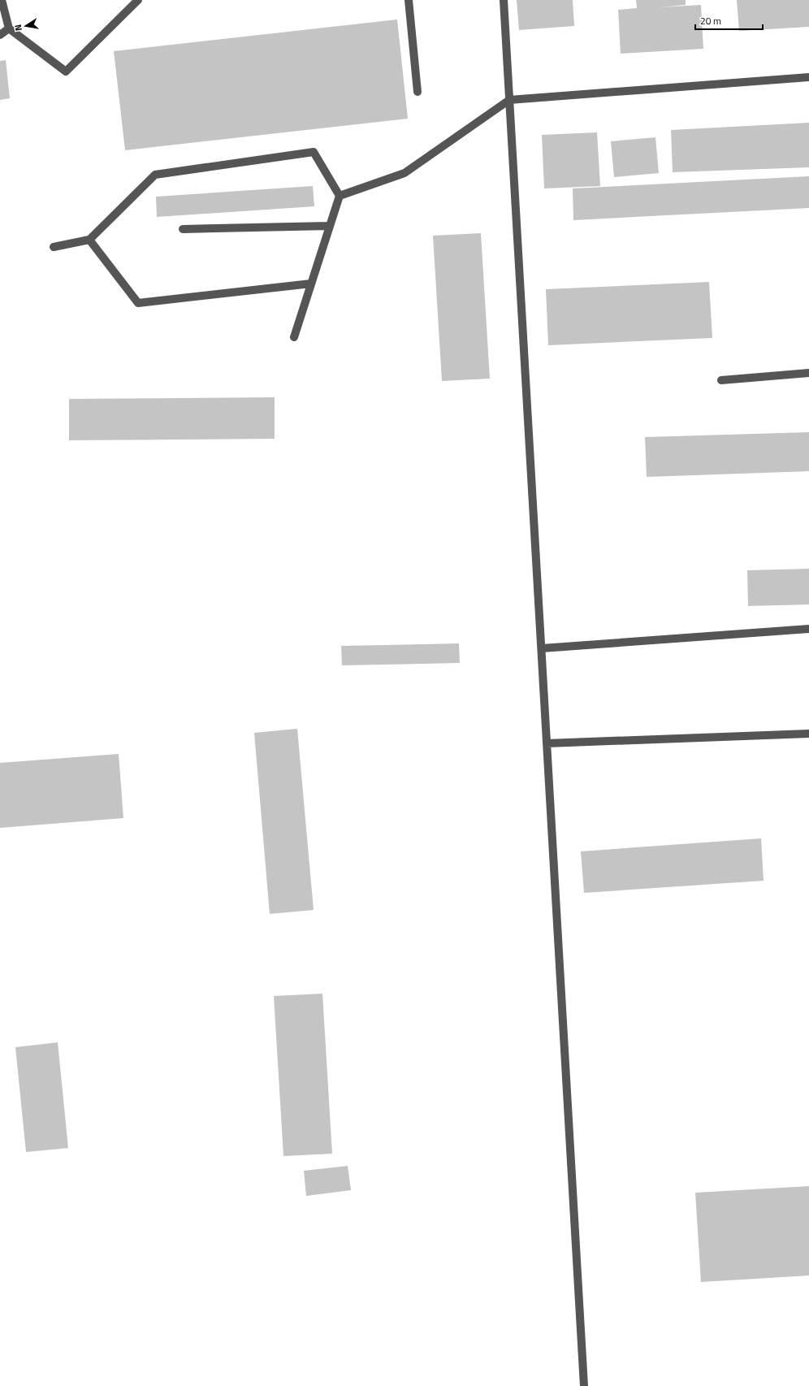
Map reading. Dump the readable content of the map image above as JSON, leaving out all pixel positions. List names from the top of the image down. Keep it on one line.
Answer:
{"scale_bar":"20 m","north":"left"}
